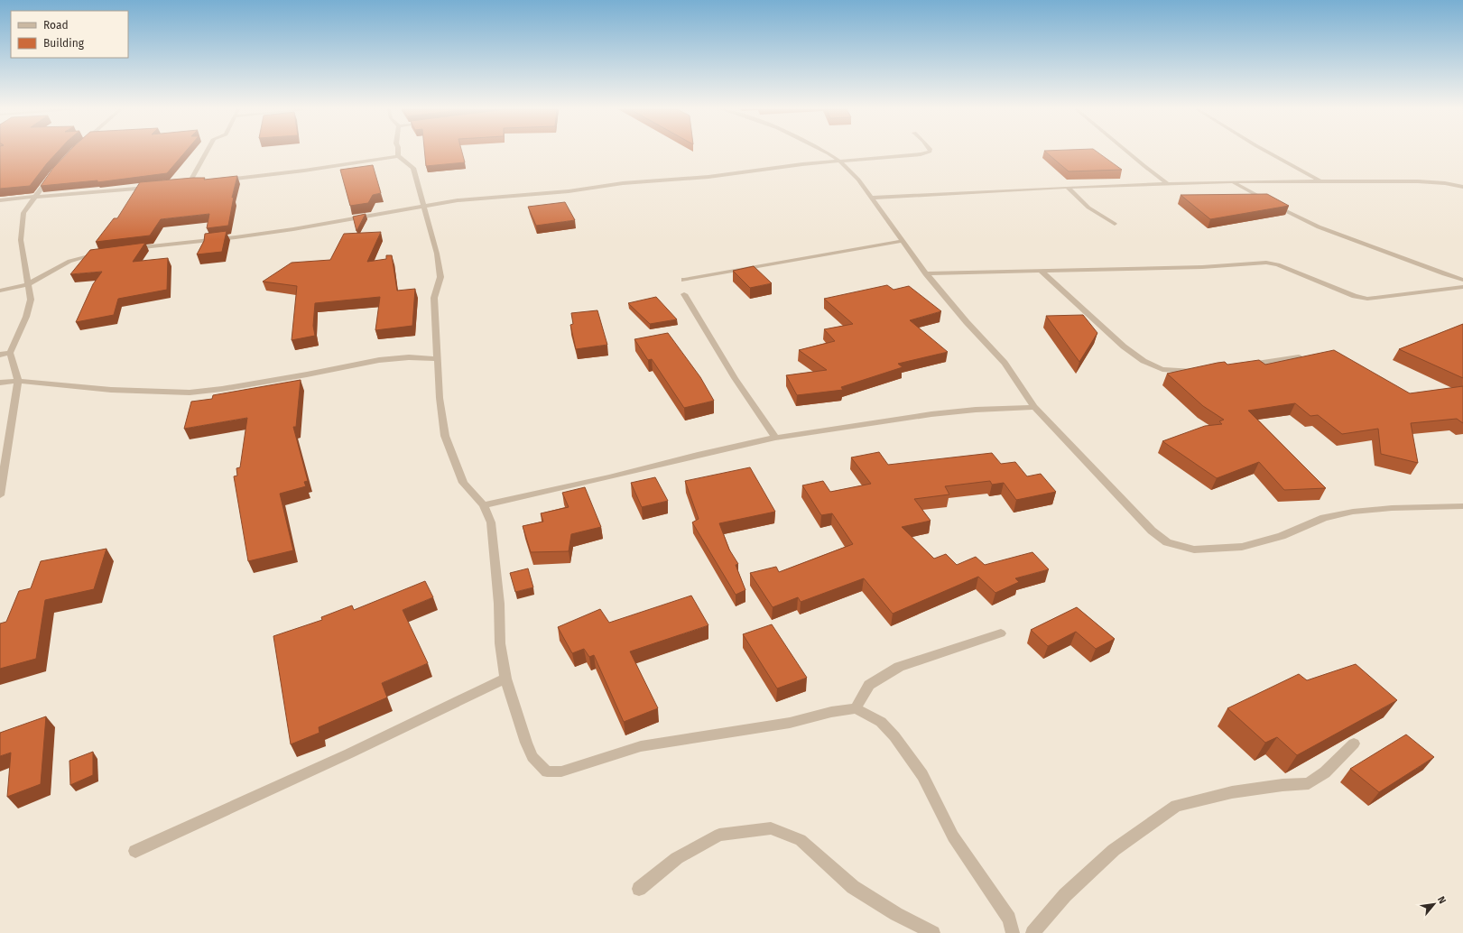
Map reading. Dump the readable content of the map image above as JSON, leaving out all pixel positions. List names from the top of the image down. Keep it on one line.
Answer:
{"legend":["Road","Building"],"north":"top right"}
